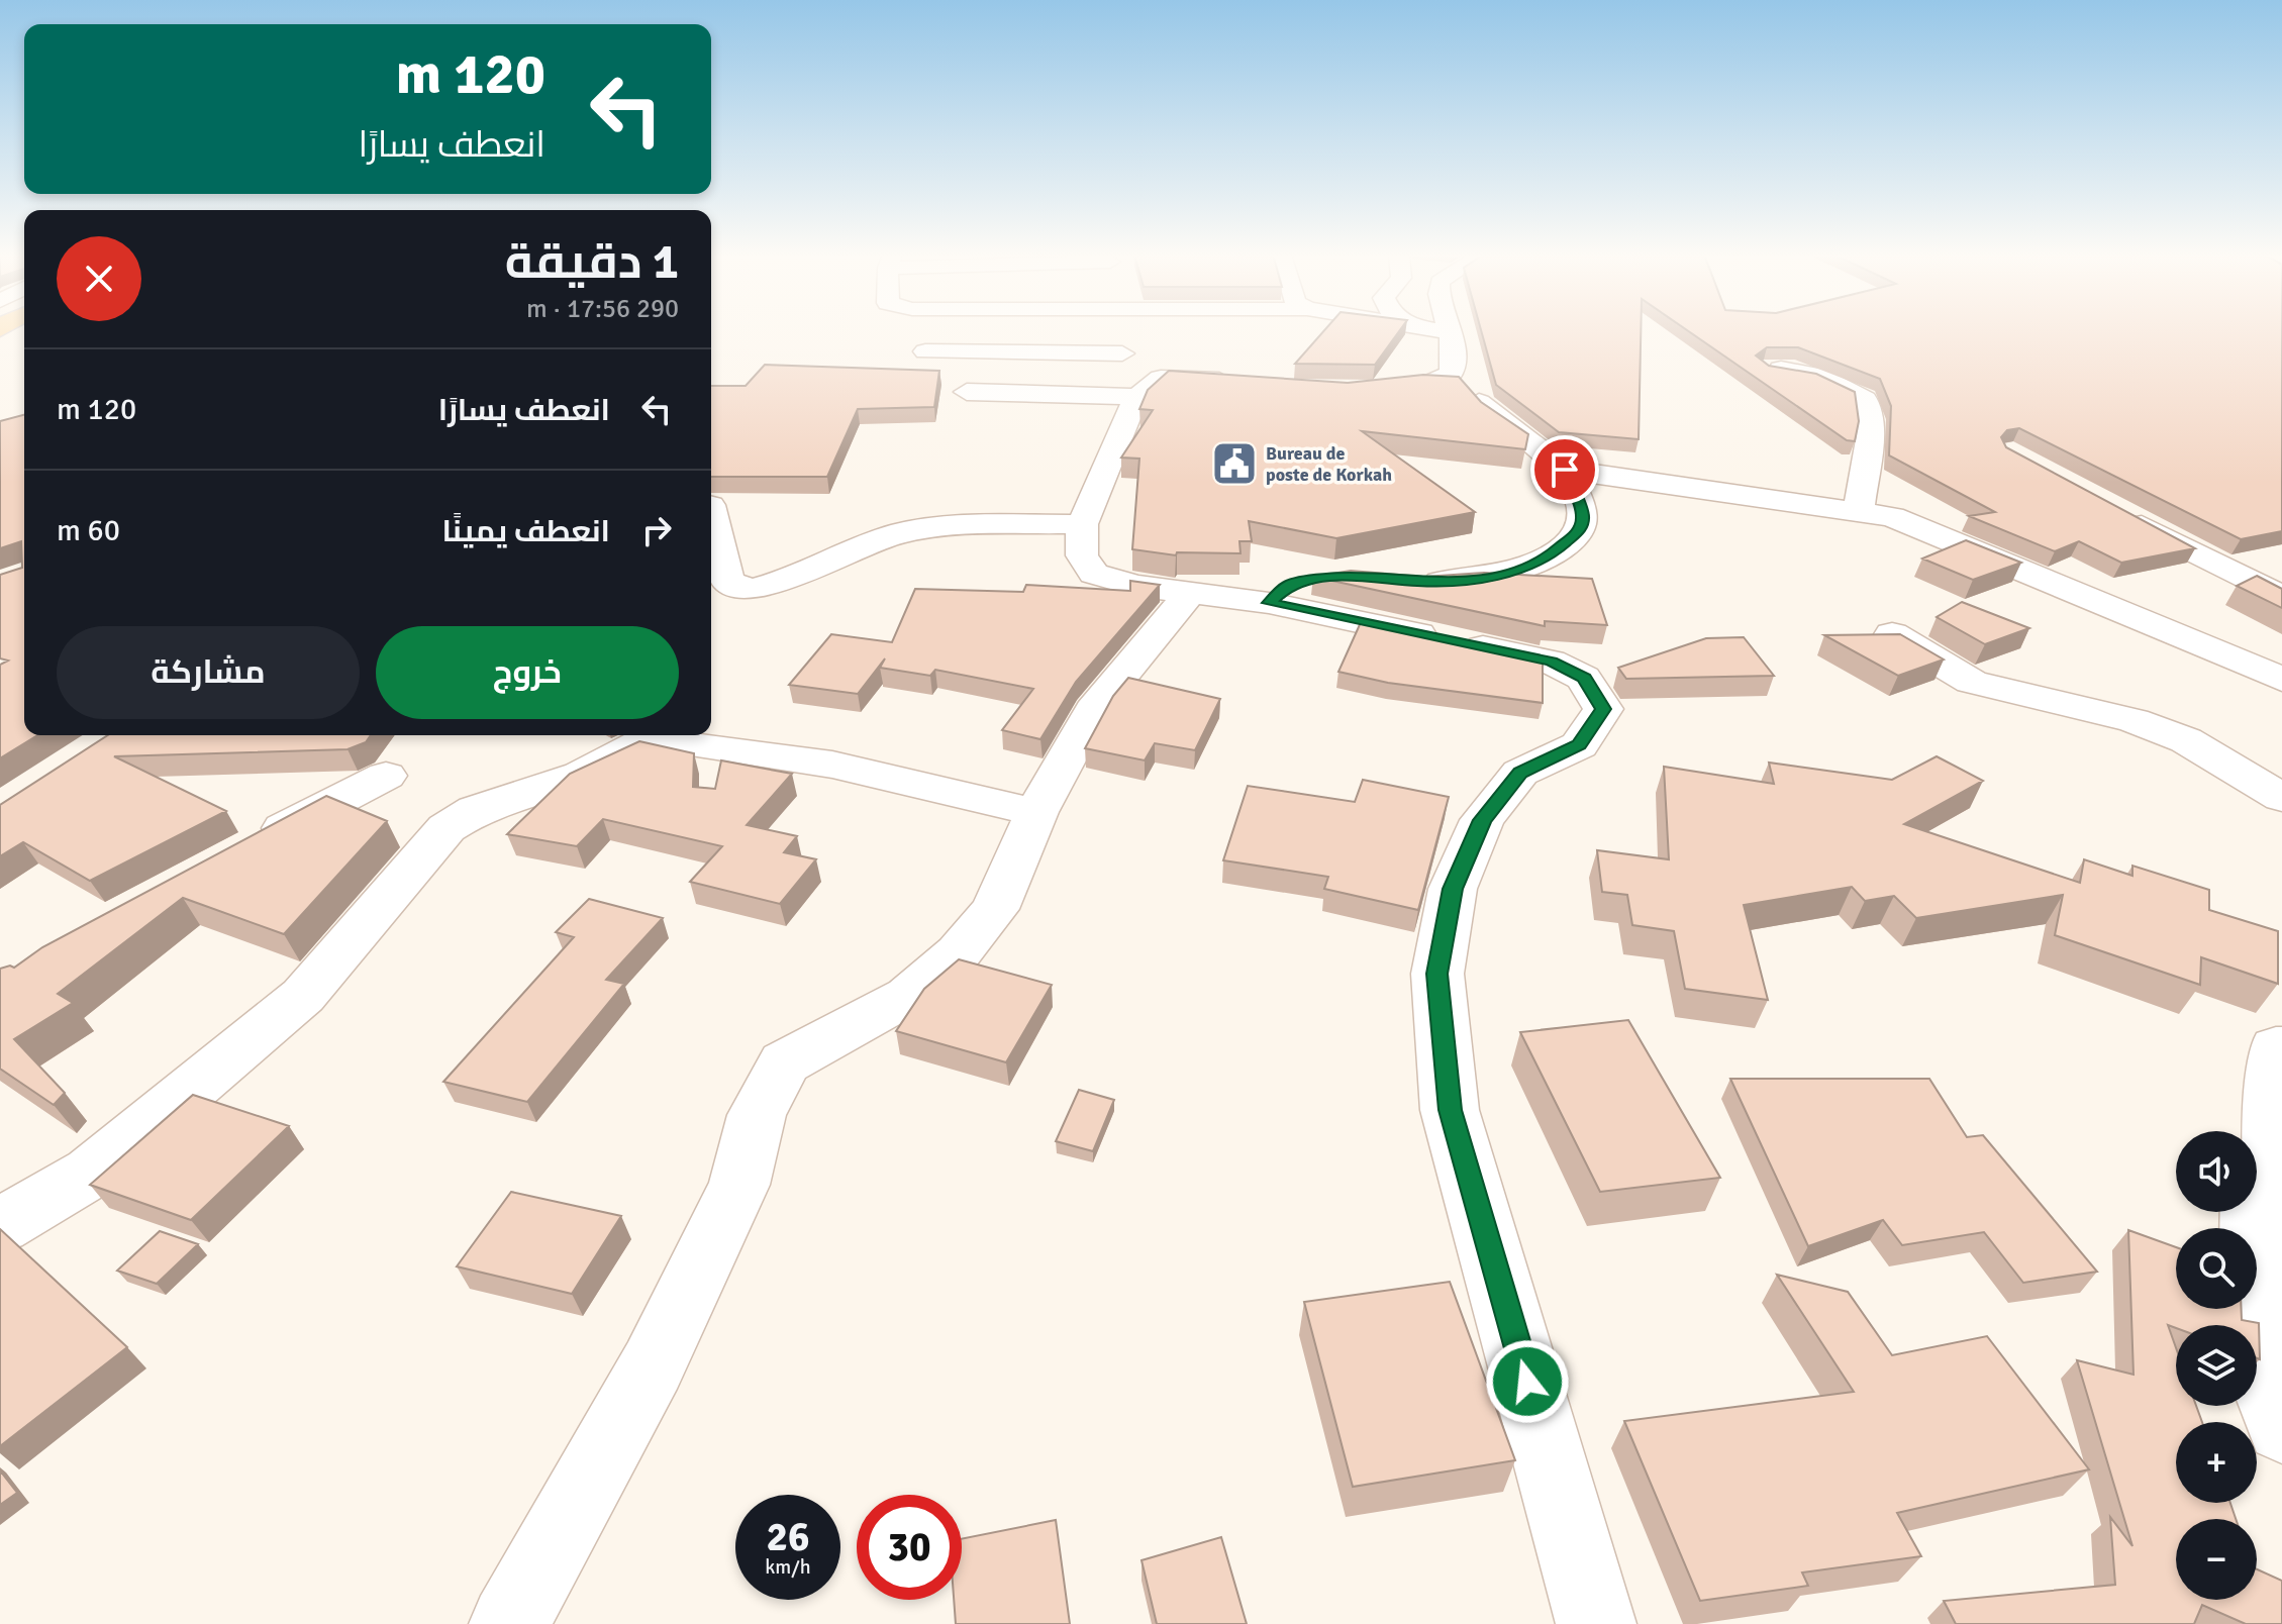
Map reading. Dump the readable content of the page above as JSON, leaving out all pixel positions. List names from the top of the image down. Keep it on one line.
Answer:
{"places":{"public building":["Bureau de poste de Korkah"]},"page":{"turn":["120 m","انعطف يسارًا"],"heading":["1 دقيقة","290 m · 17:56"],"list":[{"name":"انعطف يسارًا","value":"120 m"},{"name":"انعطف يمينًا","value":"60 m"}],"buttons":["خروج","مشاركة"],"map_buttons":["+","−"],"speed":"26 km/h","limit":"30"}}
